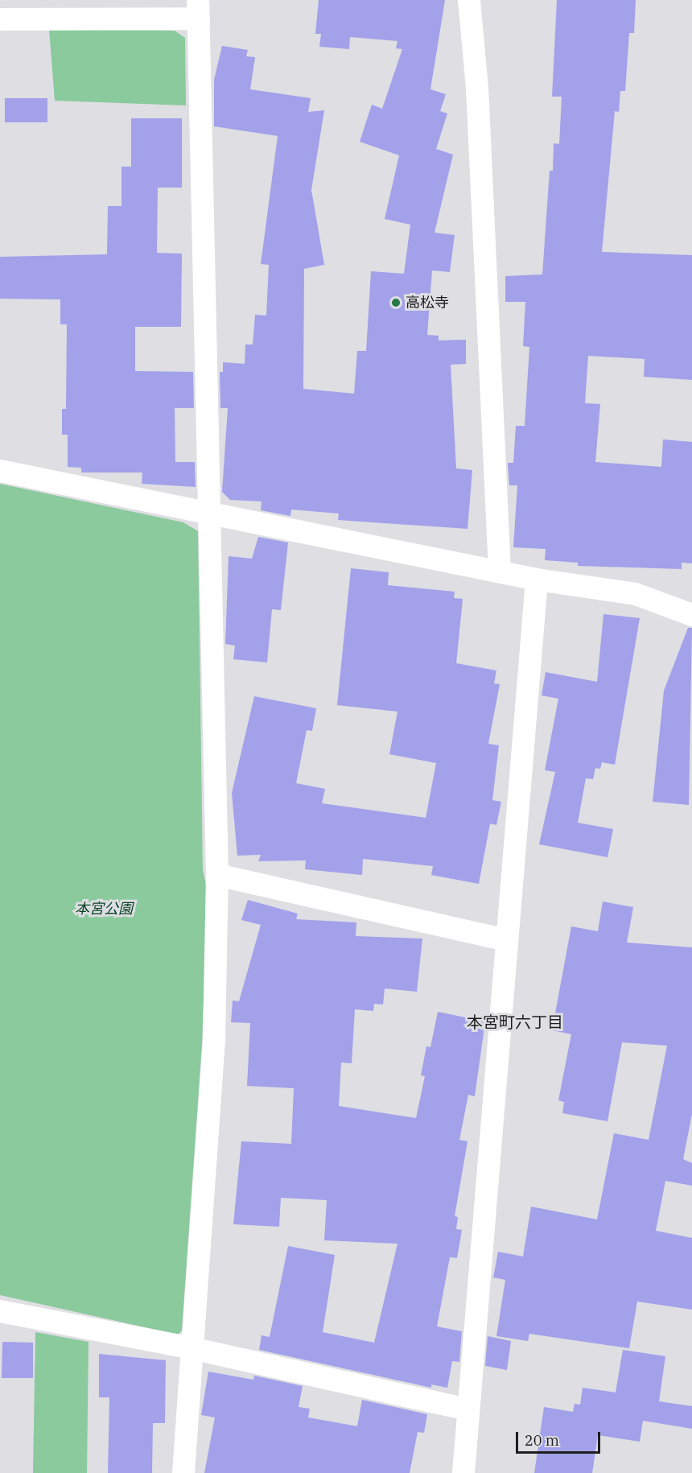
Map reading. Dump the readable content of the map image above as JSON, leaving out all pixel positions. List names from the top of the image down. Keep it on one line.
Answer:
{"districts":["本宮町六丁目"],"parks":["本宮公園"],"places":["高松寺"],"scale_bar":"20 m"}
